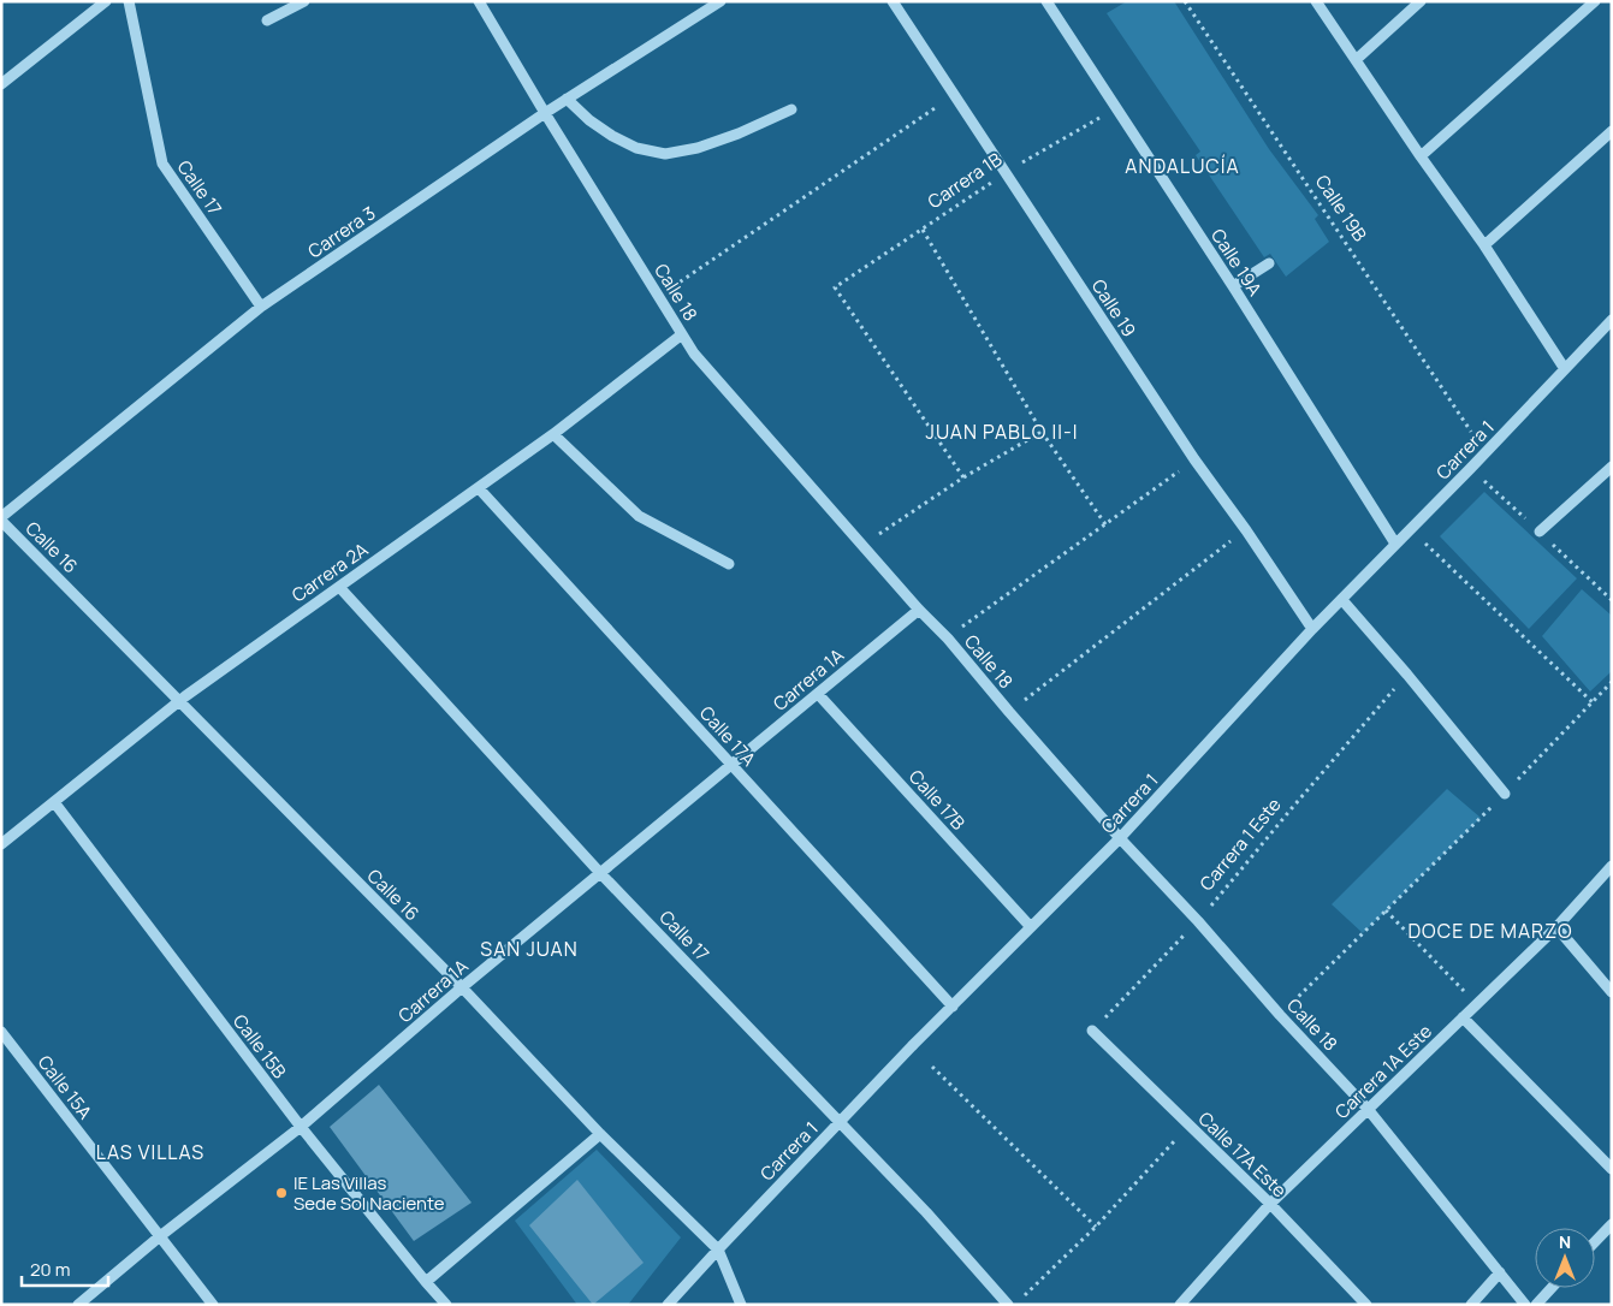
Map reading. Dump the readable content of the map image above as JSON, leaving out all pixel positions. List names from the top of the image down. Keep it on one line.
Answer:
{"streets":{"street":["Calle 17","Carrera 3","Calle 19A","Calle 18","Calle 19","Carrera 1","Calle 16","Carrera 2A","Carrera 1A","Calle 17A","Calle 17B","Calle 15B","Carrera 1A Este","Calle 15A","Calle 17A Este"],"path":["Carrera 1B","Calle 19B","Carrera 1 Este"]},"crossings":[["Carrera 1B","Calle 19A"],["Carrera 1B","Calle 19"],["Calle 17","Carrera 3"],["Calle 17","Carrera 1"],["Calle 17","Carrera 2A"],["Calle 17","Carrera 1A"],["Carrera 3","Calle 18"],["Carrera 3","Calle 16"],["Calle 19A","Carrera 1"],["Calle 18","Carrera 1"],["Calle 18","Carrera 2A"],["Calle 18","Carrera 1A"],["Calle 18","Carrera 1 Este"],["Calle 18","Carrera 1A Este"],["Calle 19","Carrera 1"],["Carrera 1","Calle 16"],["Carrera 1","Calle 17A"],["Carrera 1","Calle 17B"],["Calle 16","Carrera 2A"],["Calle 16","Carrera 1A"],["Carrera 2A","Calle 17A"],["Carrera 2A","Calle 15B"],["Carrera 1A","Calle 17A"],["Carrera 1A","Calle 17B"],["Carrera 1A","Calle 15B"],["Carrera 1A","Calle 15A"],["Carrera 1 Este","Calle 17A Este"],["Carrera 1A Este","Calle 17A Este"]],"districts":["ANDALUCÍA","JUAN PABLO II-I","DOCE DE MARZO","SAN JUAN","LAS VILLAS"],"places":["IE Las Villas Sede Sol Naciente"],"scale_bar":"20 m","north":"top"}
